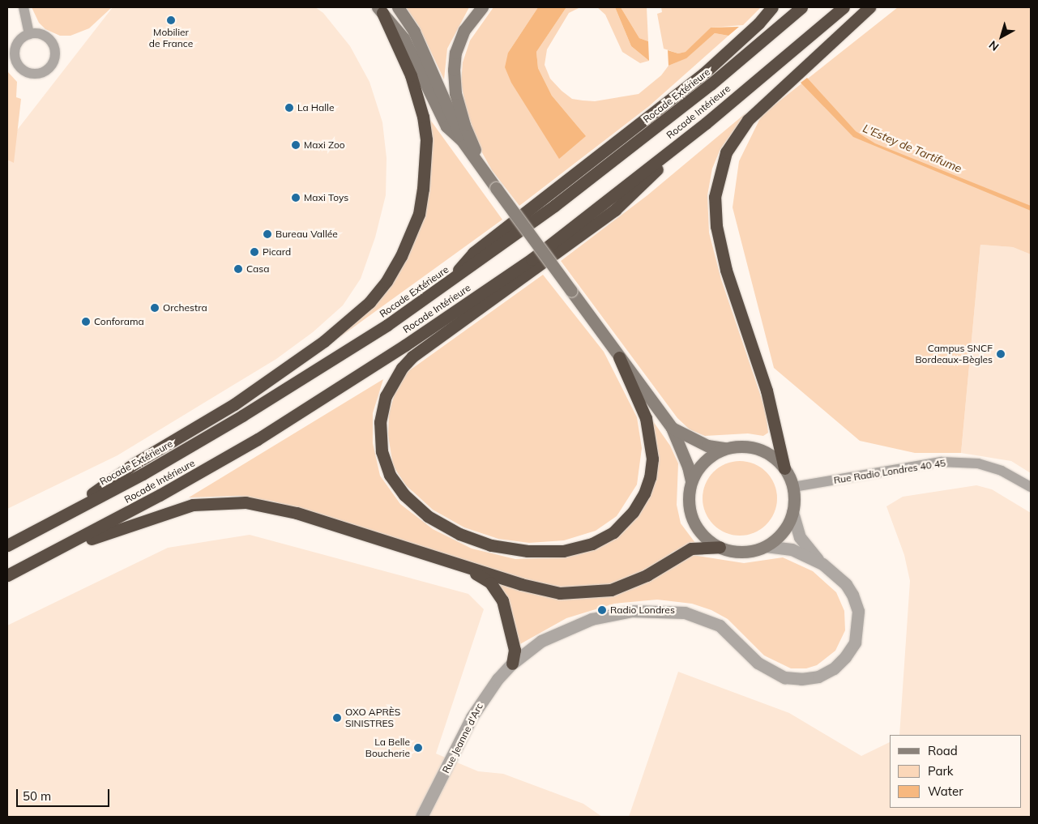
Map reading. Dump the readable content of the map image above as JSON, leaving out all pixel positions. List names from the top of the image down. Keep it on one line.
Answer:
{"streets":{"highway":["Rocade Extérieure","Rocade Intérieure"],"street":["Rue Radio Londres 40 45","Rue Jeanne d'Arc"]},"crossings":[["Rue Radio Londres 40 45","Rue Jeanne d'Arc"]],"water":["L'Estey de Tartifume"],"places":["Mobilier de France","La Halle","Maxi Zoo","Maxi Toys","Bureau Vallée","Picard","Casa","Orchestra","Conforama","Campus SNCF Bordeaux-Bègles","Radio Londres","OXO APRÈS SINISTRES","La Belle Boucherie"],"legend":["Road","Park","Water"],"scale_bar":"50 m","north":"bottom left"}
